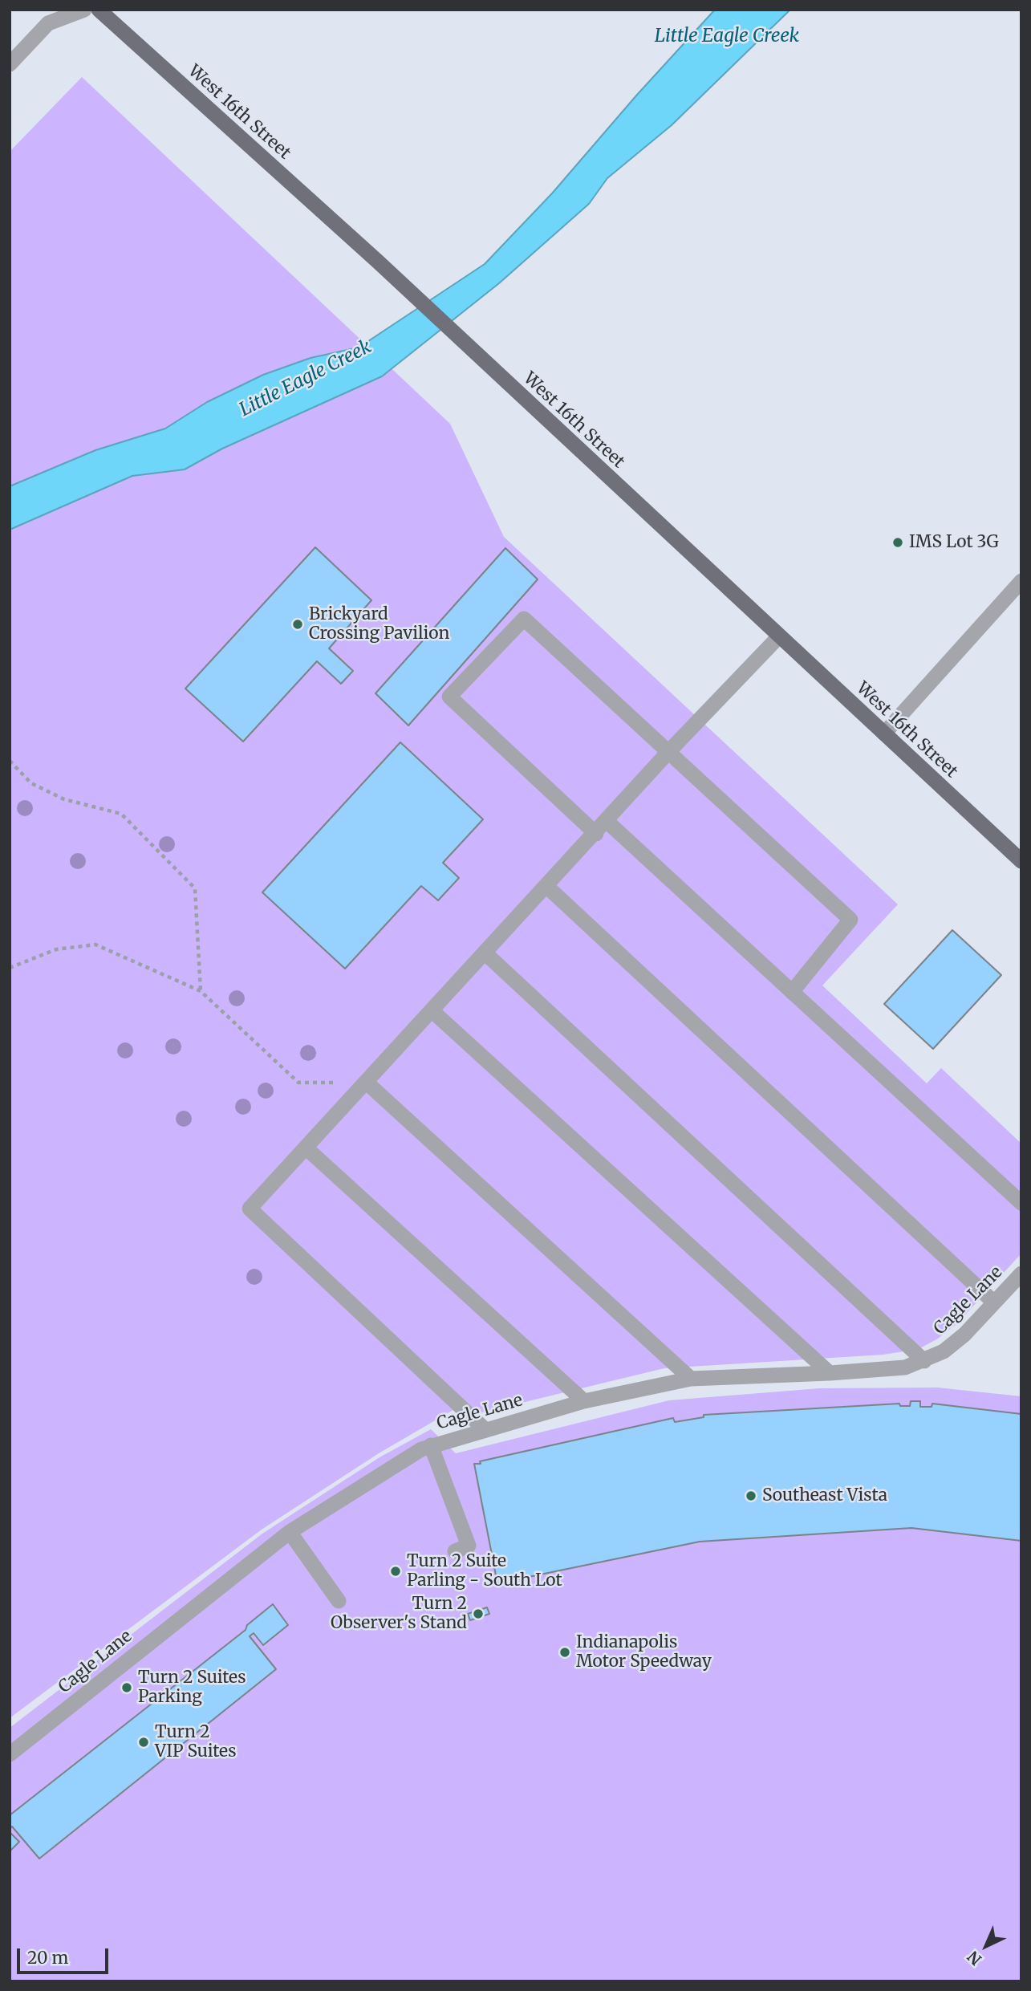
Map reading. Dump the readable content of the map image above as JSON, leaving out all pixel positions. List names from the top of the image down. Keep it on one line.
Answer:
{"streets":{"main road":["West 16th Street"],"lane":["Cagle Lane"]},"water":["Little Eagle Creek"],"places":["IMS Lot 3G","Brickyard Crossing Pavilion","Southeast Vista","Turn 2 Suite Parling - South Lot","Turn 2 Observer's Stand","Indianapolis Motor Speedway","Turn 2 Suites Parking","Turn 2 VIP Suites"],"scale_bar":"20 m","north":"bottom left"}
